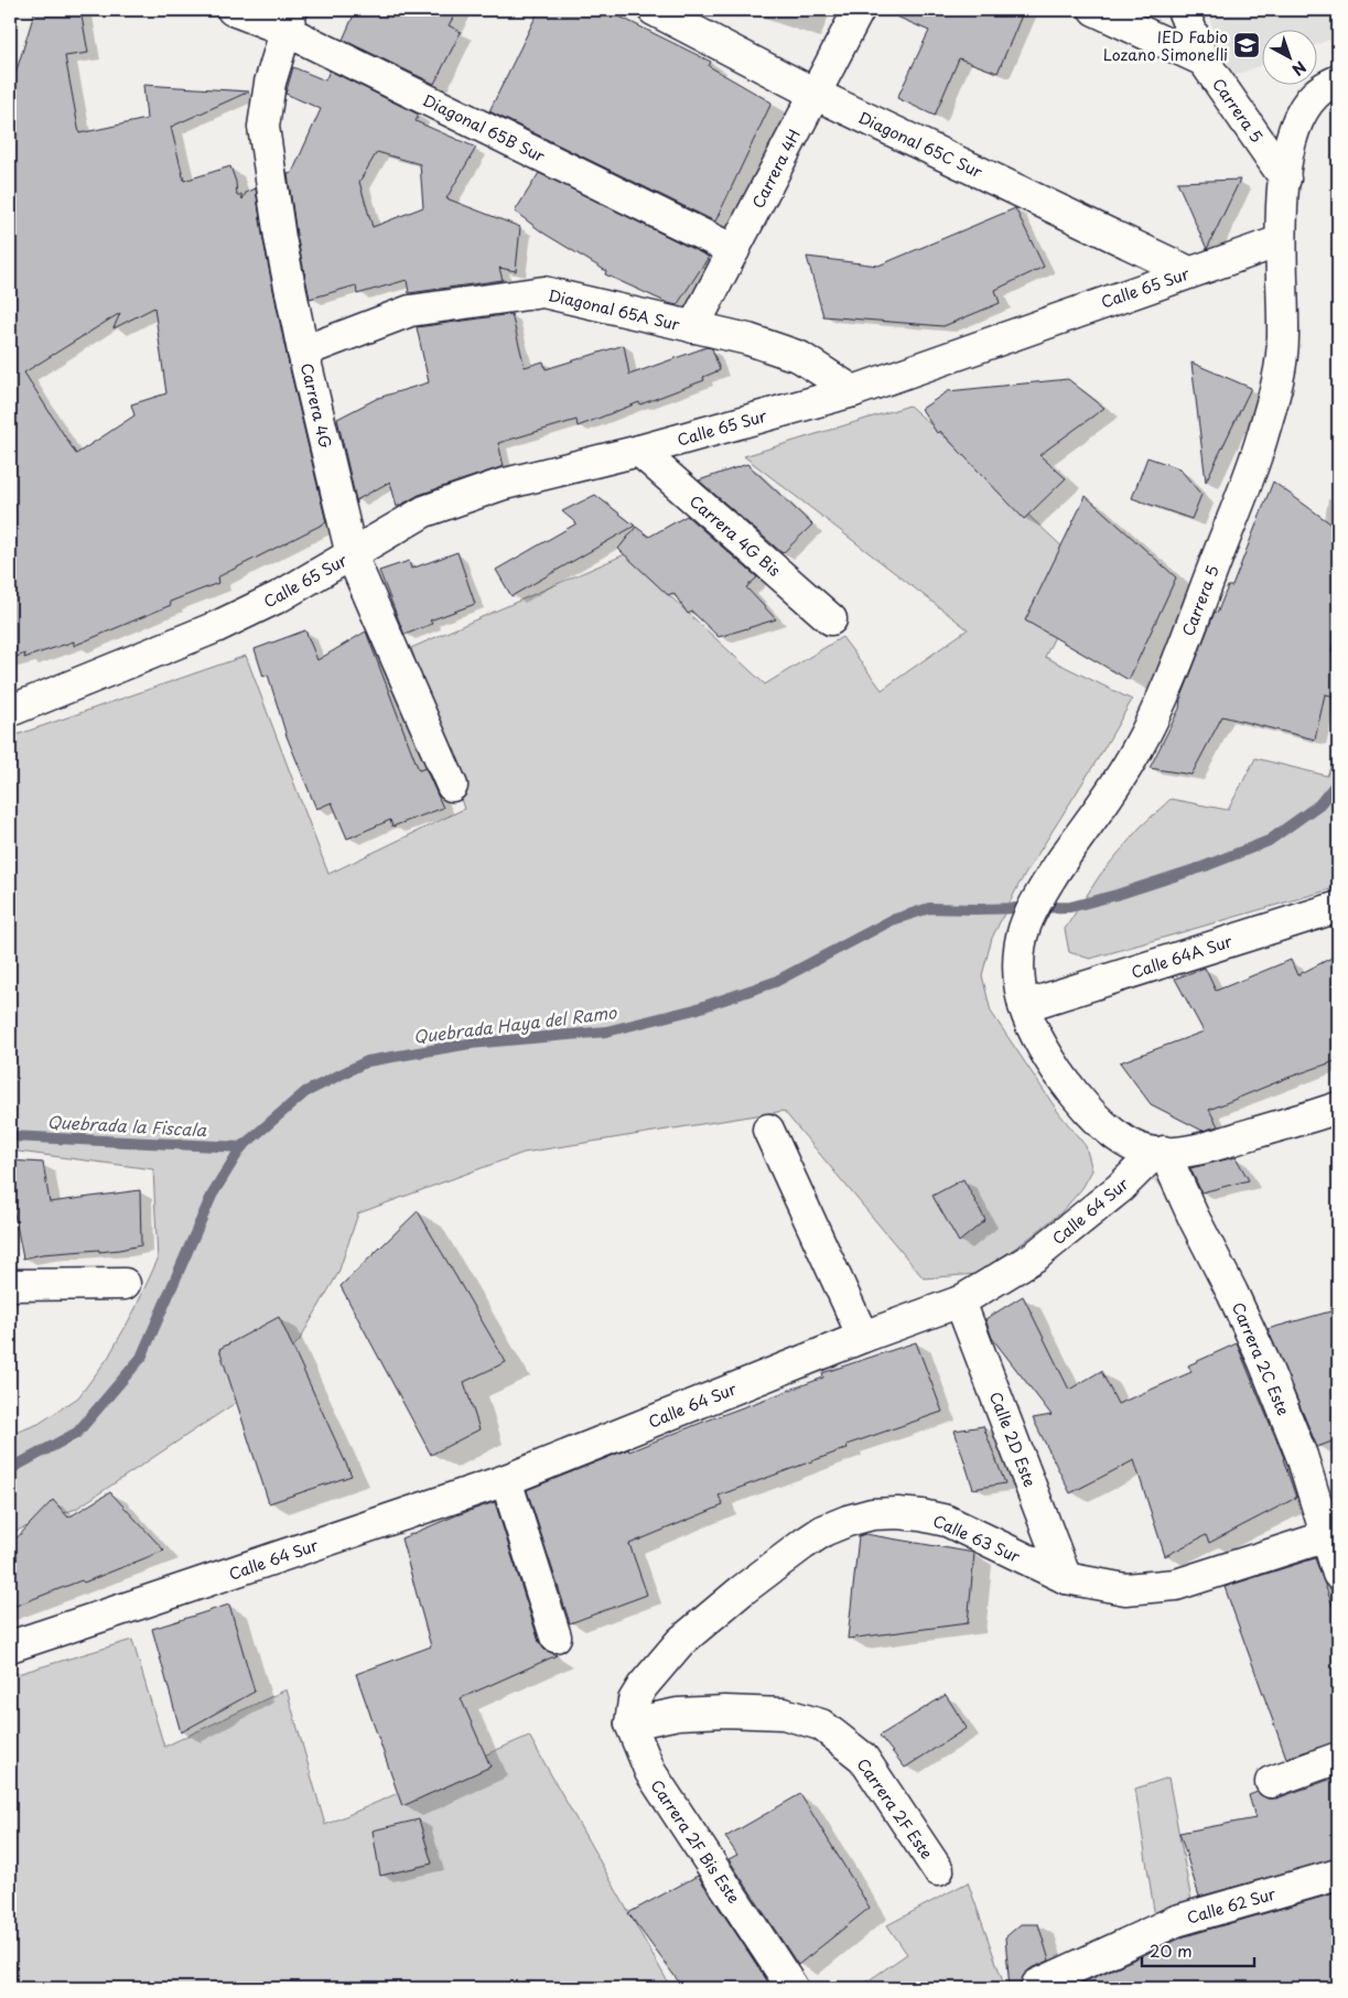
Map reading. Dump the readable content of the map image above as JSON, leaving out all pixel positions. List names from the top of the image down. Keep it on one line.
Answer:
{"streets":{"street":["Carrera 5","Diagonal 65B Sur","Diagonal 65C Sur","Carrera 4H","Calle 65 Sur","Diagonal 65A Sur","Carrera 4G","Carrera 4G Bis","Calle 64A Sur","Calle 64 Sur","Carrera 2C Este","Calle 2D Este","Calle 63 Sur","Carrera 2F Este","Carrera 2F Bis Este","Calle 62 Sur"]},"crossings":[["Carrera 5","Calle 65 Sur"],["Carrera 5","Calle 64A Sur"],["Diagonal 65B Sur","Carrera 4H"],["Diagonal 65B Sur","Carrera 4G"],["Diagonal 65C Sur","Carrera 4H"],["Diagonal 65C Sur","Calle 65 Sur"],["Carrera 4H","Diagonal 65A Sur"],["Calle 65 Sur","Diagonal 65A Sur"],["Calle 65 Sur","Carrera 4G"],["Calle 65 Sur","Carrera 4G Bis"],["Diagonal 65A Sur","Carrera 4G"],["Calle 64 Sur","Carrera 2C Este"],["Calle 64 Sur","Calle 2D Este"],["Carrera 2C Este","Calle 63 Sur"],["Calle 2D Este","Calle 63 Sur"],["Calle 63 Sur","Carrera 2F Este"],["Calle 63 Sur","Carrera 2F Bis Este"],["Carrera 2F Este","Carrera 2F Bis Este"]],"water":["Quebrada Haya del Ramo","Quebrada la Fiscala"],"places":{"school or university":["IED Fabio Lozano Simonelli"]},"scale_bar":"20 m","north":"bottom right"}
